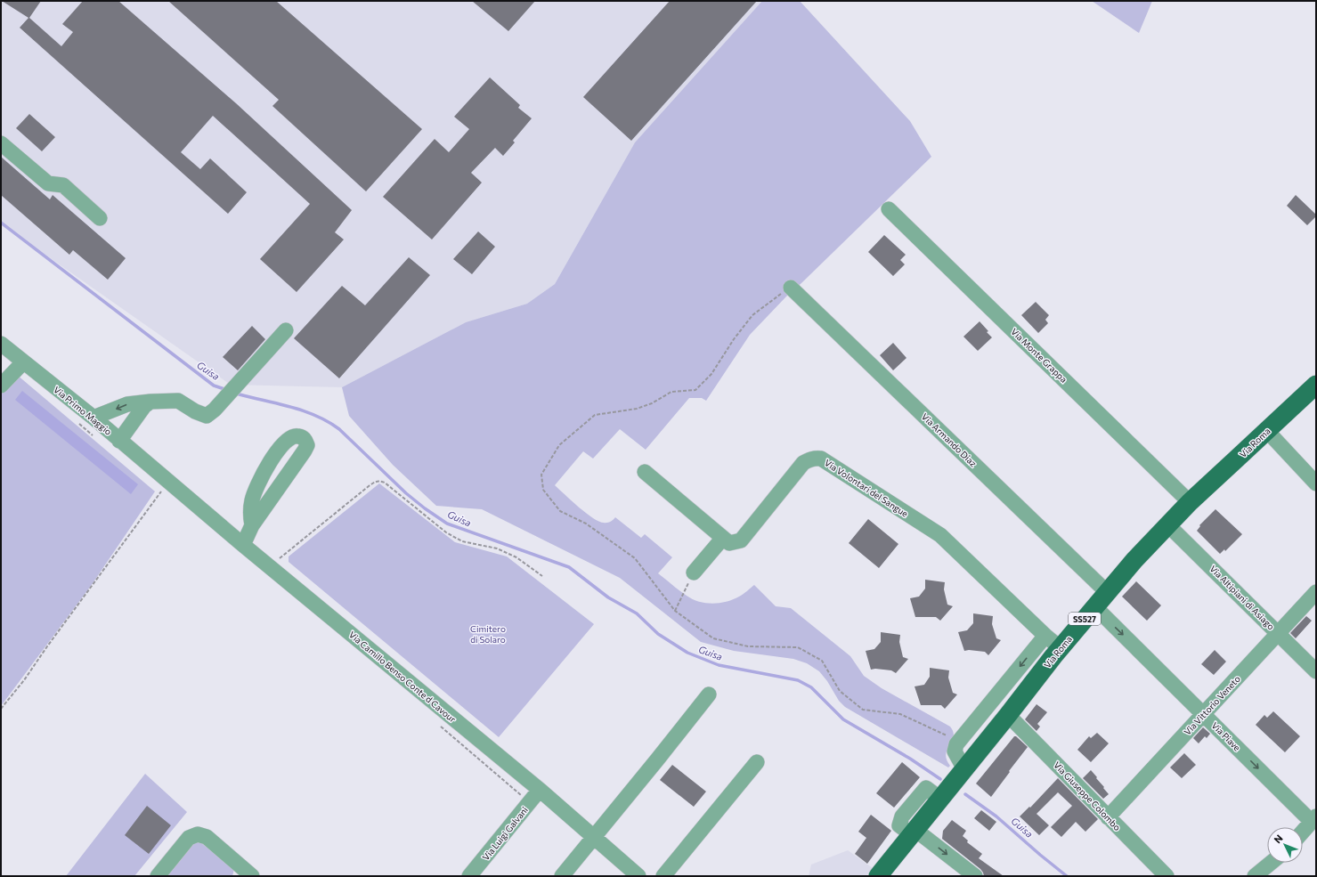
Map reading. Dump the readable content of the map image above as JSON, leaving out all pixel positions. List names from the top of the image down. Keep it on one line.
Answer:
{"streets":{"main road":["Via Roma","SS527"],"street":["Via Monte Grappa","Via Primo Maggio","Via Armando Diaz","Via Volontari del Sangue","Via Altipiani di Asiago","Via Camillo Benso Conte d Cavour","Via Vittorio Veneto","Via Piave","Via Giuseppe Colombo","Via Luigi Galvani"]},"crossings":[["Via Monte Grappa","Via Roma"],["Via Primo Maggio","Via Camillo Benso Conte d Cavour"],["Via Armando Diaz","Via Roma"],["Via Roma","Via Volontari del Sangue"],["Via Roma","Via Altipiani di Asiago"],["Via Roma","Via Piave"],["Via Roma","Via Giuseppe Colombo"],["Via Altipiani di Asiago","Via Vittorio Veneto"],["Via Camillo Benso Conte d Cavour","Via Luigi Galvani"],["Via Vittorio Veneto","Via Piave"],["Via Vittorio Veneto","Via Giuseppe Colombo"]],"one_way":["Via Piave"],"water":["Guisa"],"parks":["Cimitero di Solaro"],"north":"top left"}
